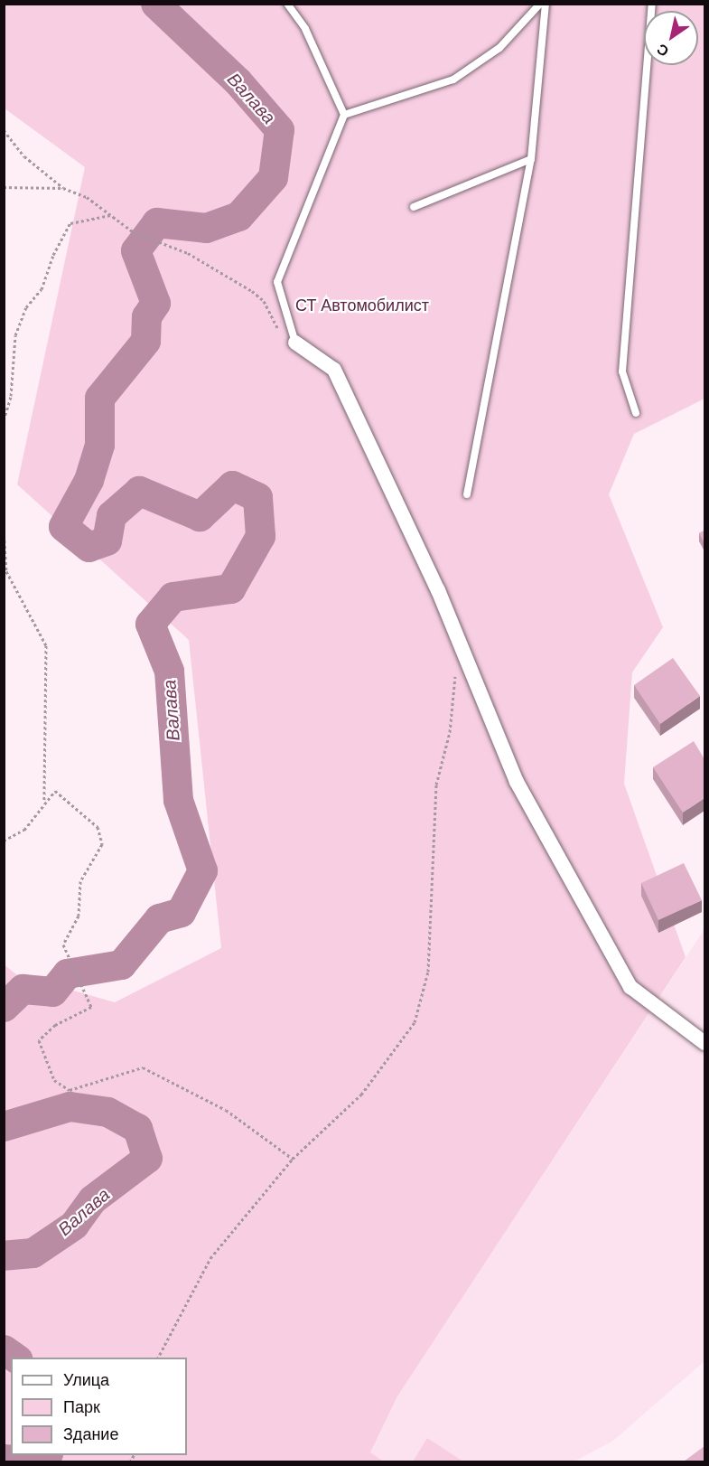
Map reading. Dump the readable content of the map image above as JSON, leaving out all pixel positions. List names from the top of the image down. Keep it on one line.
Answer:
{"water":["Валава"],"parks":["СТ Автомобилист"],"legend":["Улица","Парк","Здание"],"north":"bottom left"}
